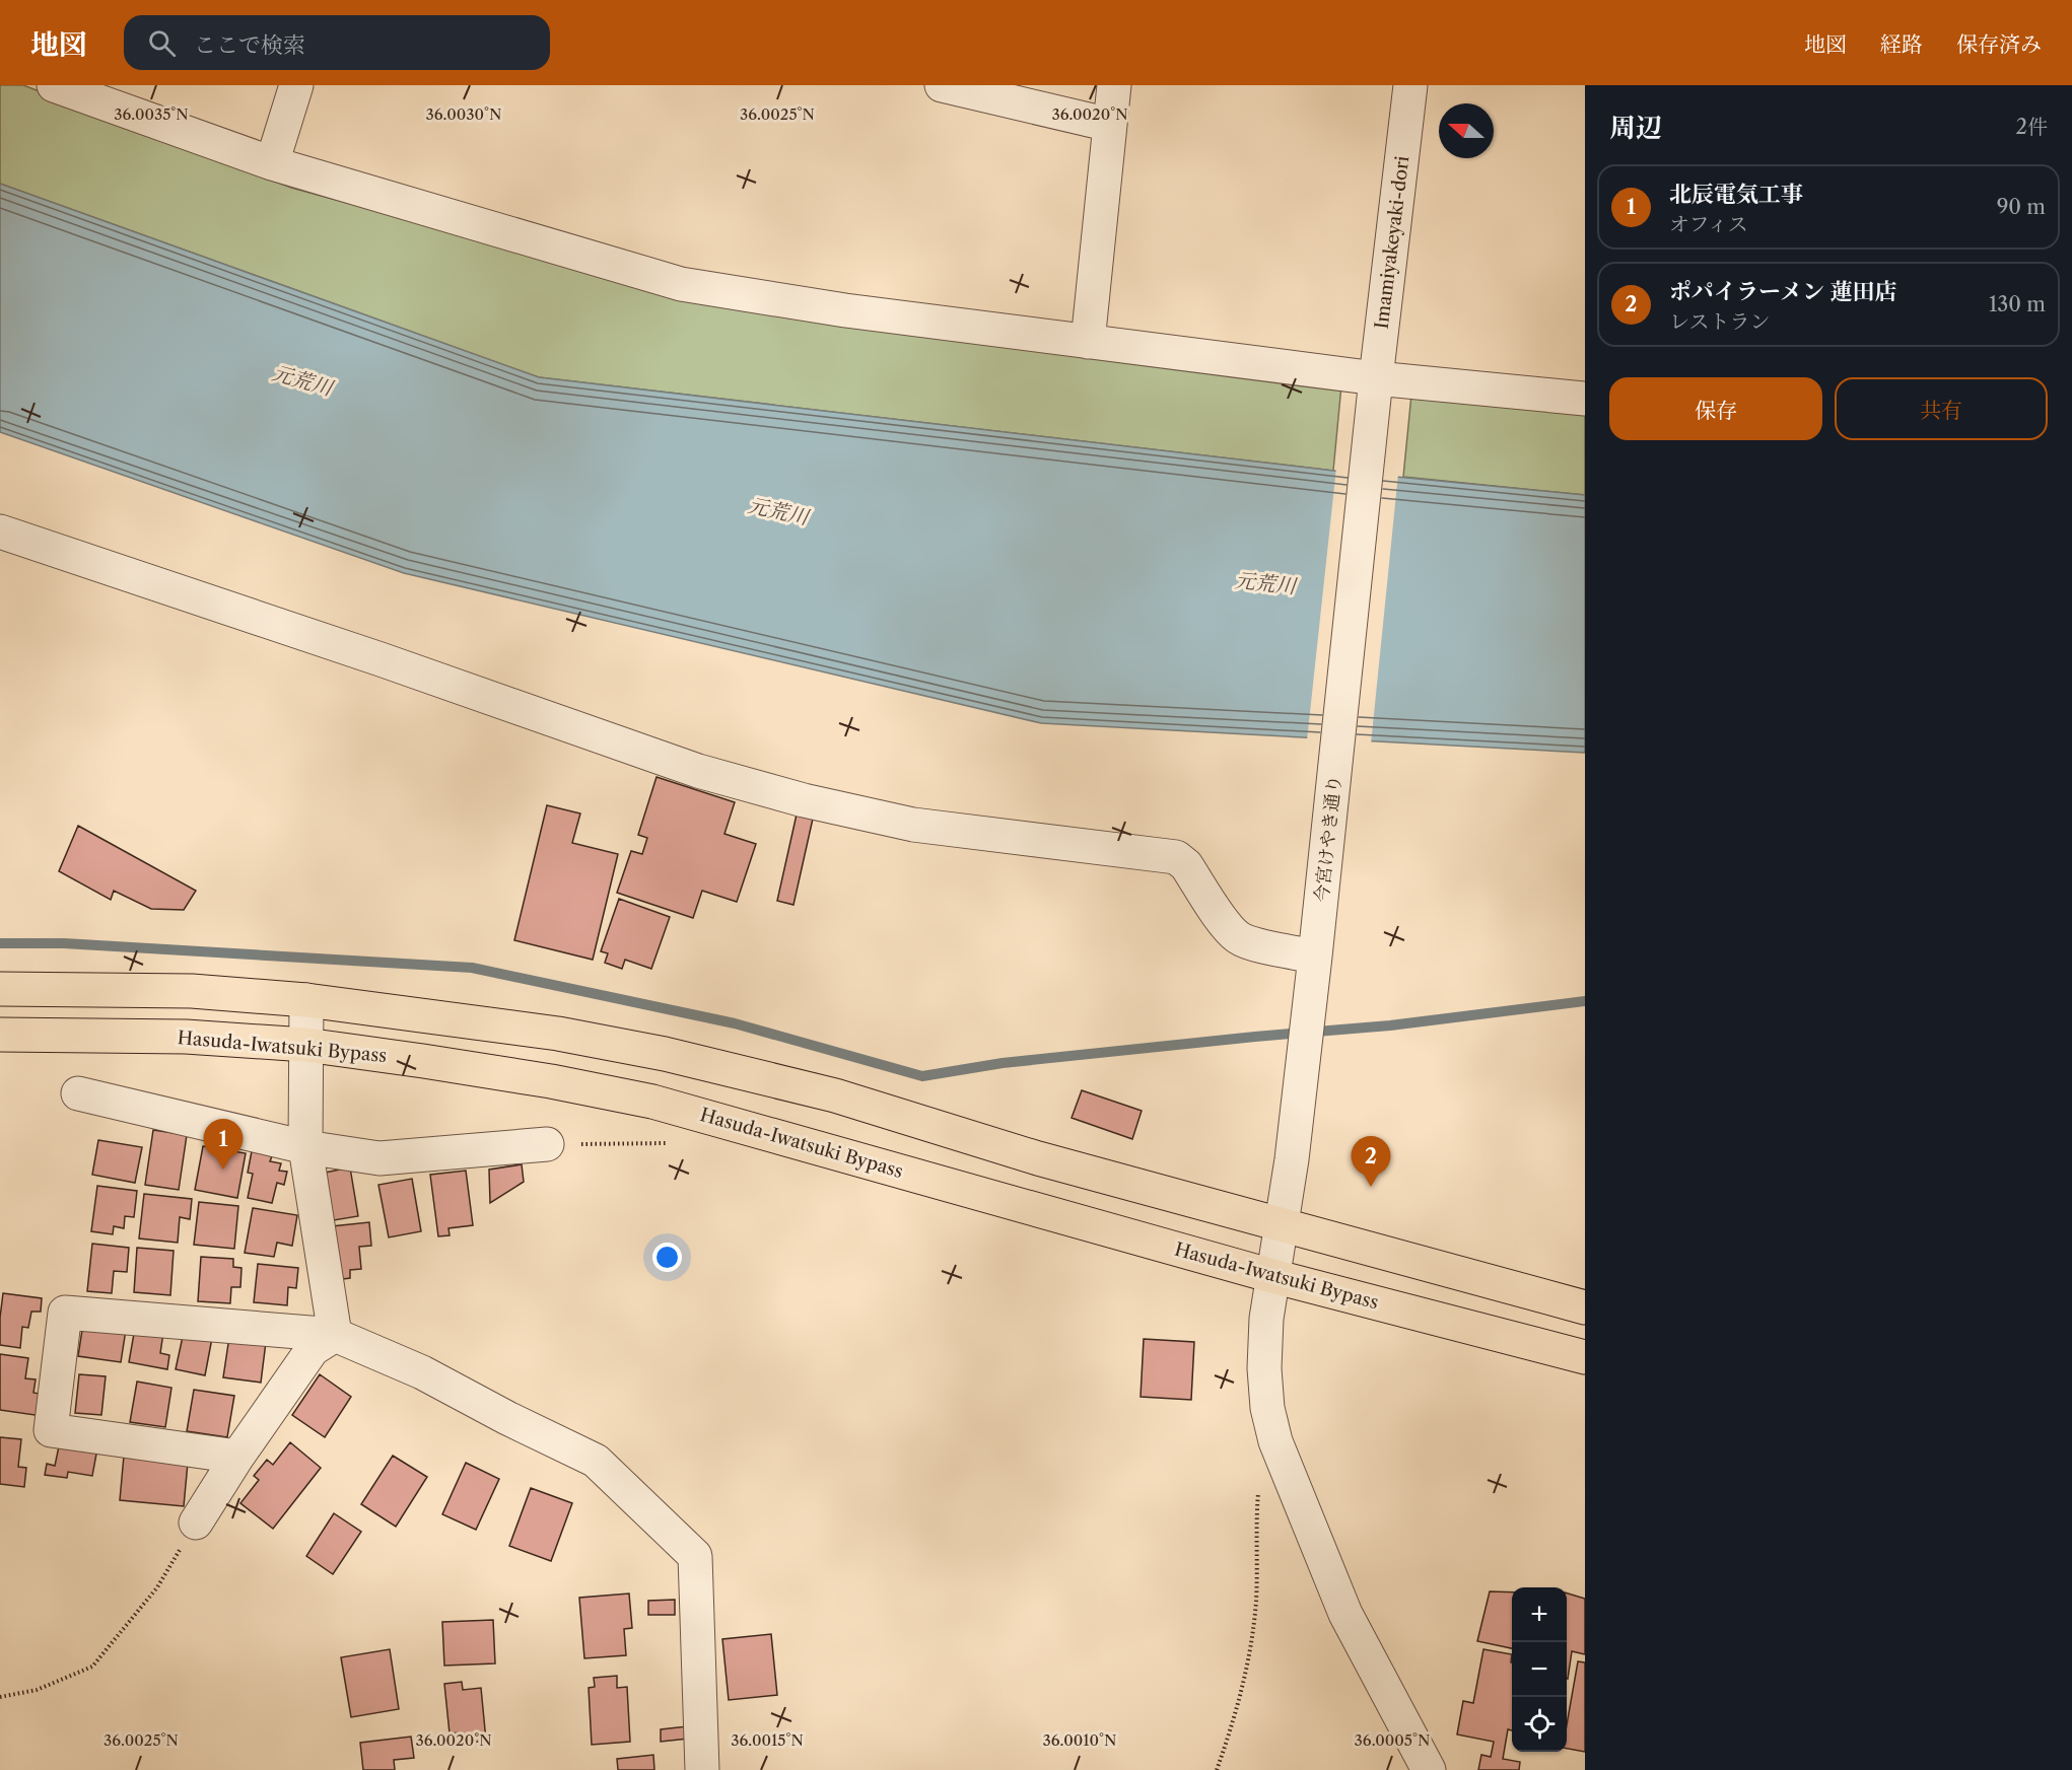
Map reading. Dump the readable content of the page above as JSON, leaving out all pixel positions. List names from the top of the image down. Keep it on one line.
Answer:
{"streets":{"highway":["Hasuda-Iwatsuki Bypass"],"street":["Imamiyakeyaki-dori","今宮けやき通り"]},"crossings":[["Imamiyakeyaki-dori","今宮けやき通り"],["今宮けやき通り","Hasuda-Iwatsuki Bypass"]],"water":["元荒川"],"north":"left","page":{"header":"地図","search":"ここで検索","nav":["地図","経路","保存済み"],"heading":["周辺","2件"],"list":[{"mark":"1","name":"北辰電気工事","note":"オフィス","value":"90 m"},{"mark":"2","name":"ポパイラーメン 蓮田店","note":"レストラン","value":"130 m"}],"buttons":["保存","共有"],"pins":["1","2"],"map_buttons":["+","−"]},"coordinates":["36.0035°N","36.0030°N","36.0025°N","36.0020°N","36.0015°N","36.0010°N","36.0005°N"]}
